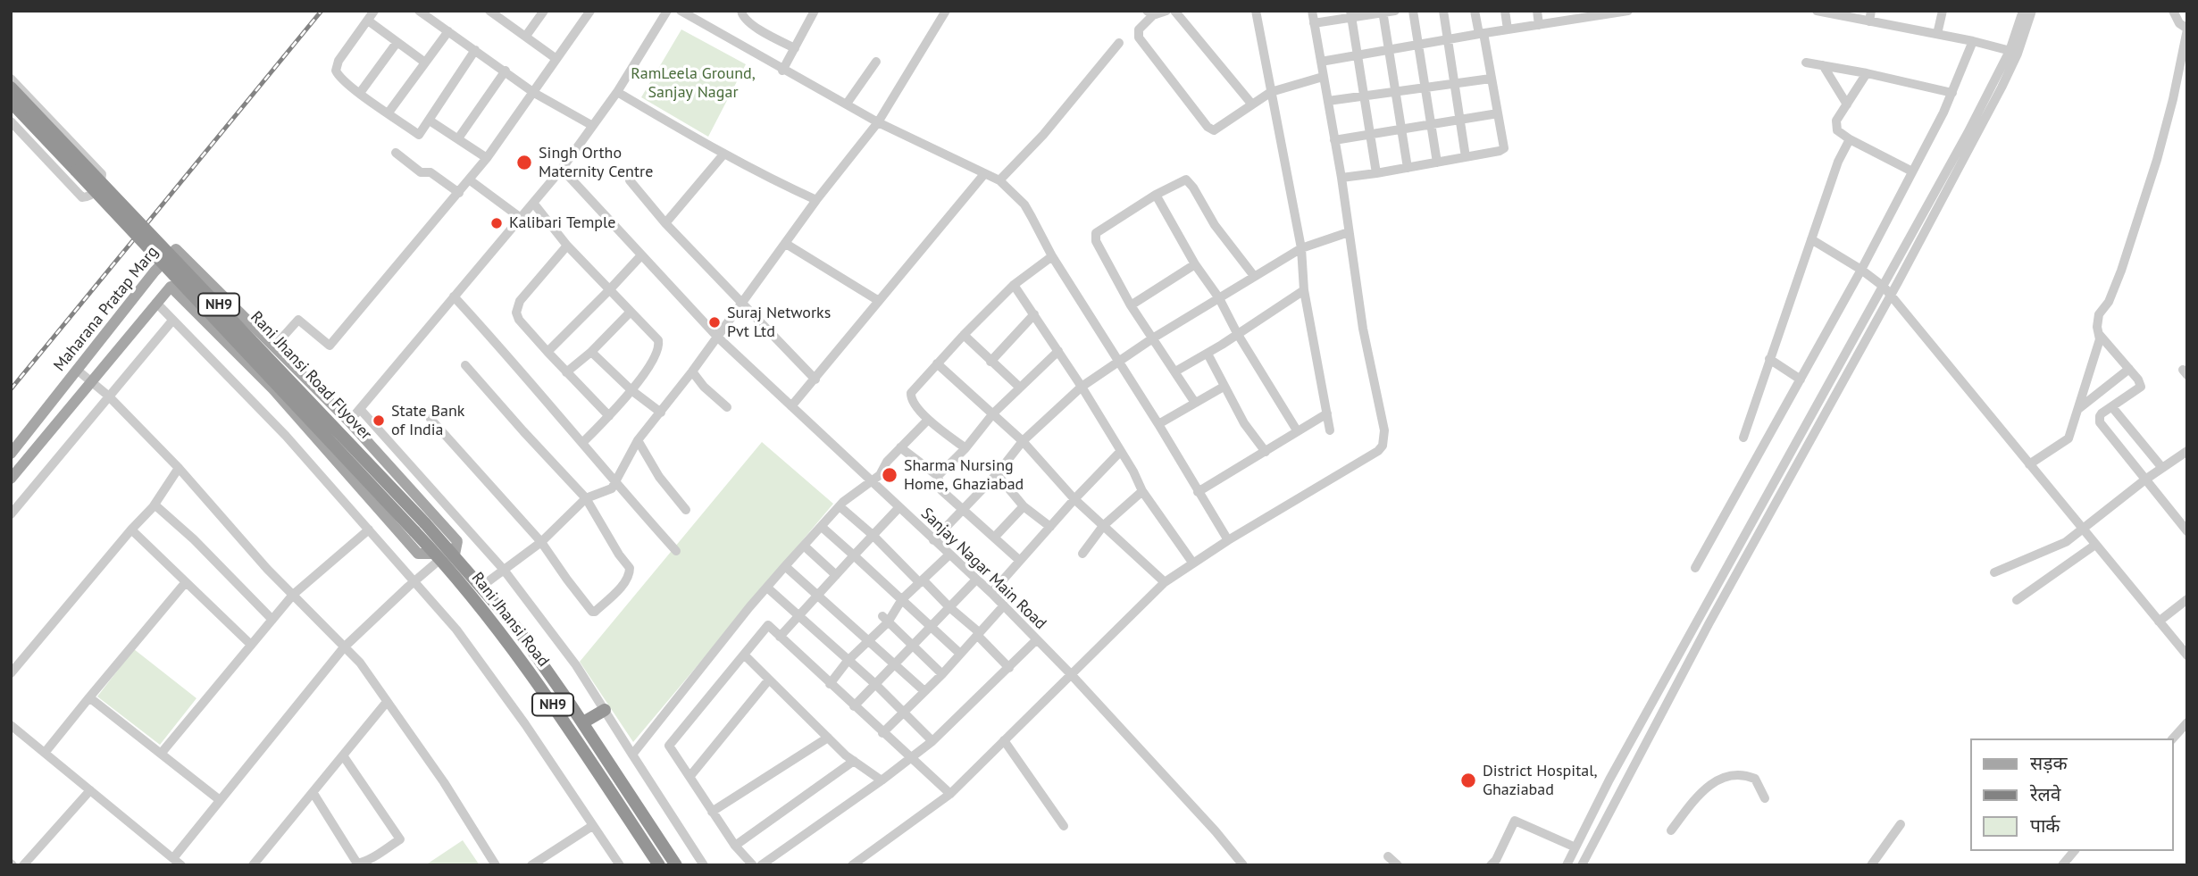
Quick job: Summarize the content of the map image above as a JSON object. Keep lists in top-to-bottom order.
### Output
{
  "streets": {
    "highway": ["NH9", "Rani Jhansi Road Flyover", "Rani Jhansi Road"],
    "main road": ["Maharana Pratap Marg"],
    "street": ["Sanjay Nagar Main Road"]
  },
  "crossings": [
    ["Maharana Pratap Marg", "Rani Jhansi Road Flyover"],
    ["Maharana Pratap Marg", "Rani Jhansi Road"],
    ["Rani Jhansi Road Flyover", "Rani Jhansi Road"]
  ],
  "parks": ["RamLeela Ground, Sanjay Nagar"],
  "places": [
    "Singh Ortho Maternity Centre",
    "Kalibari Temple",
    "Suraj Networks Pvt Ltd",
    "State Bank of India",
    "Sharma Nursing Home, Ghaziabad",
    "District Hospital, Ghaziabad"
  ],
  "legend": ["सड़क", "रेलवे", "पार्क"]
}
